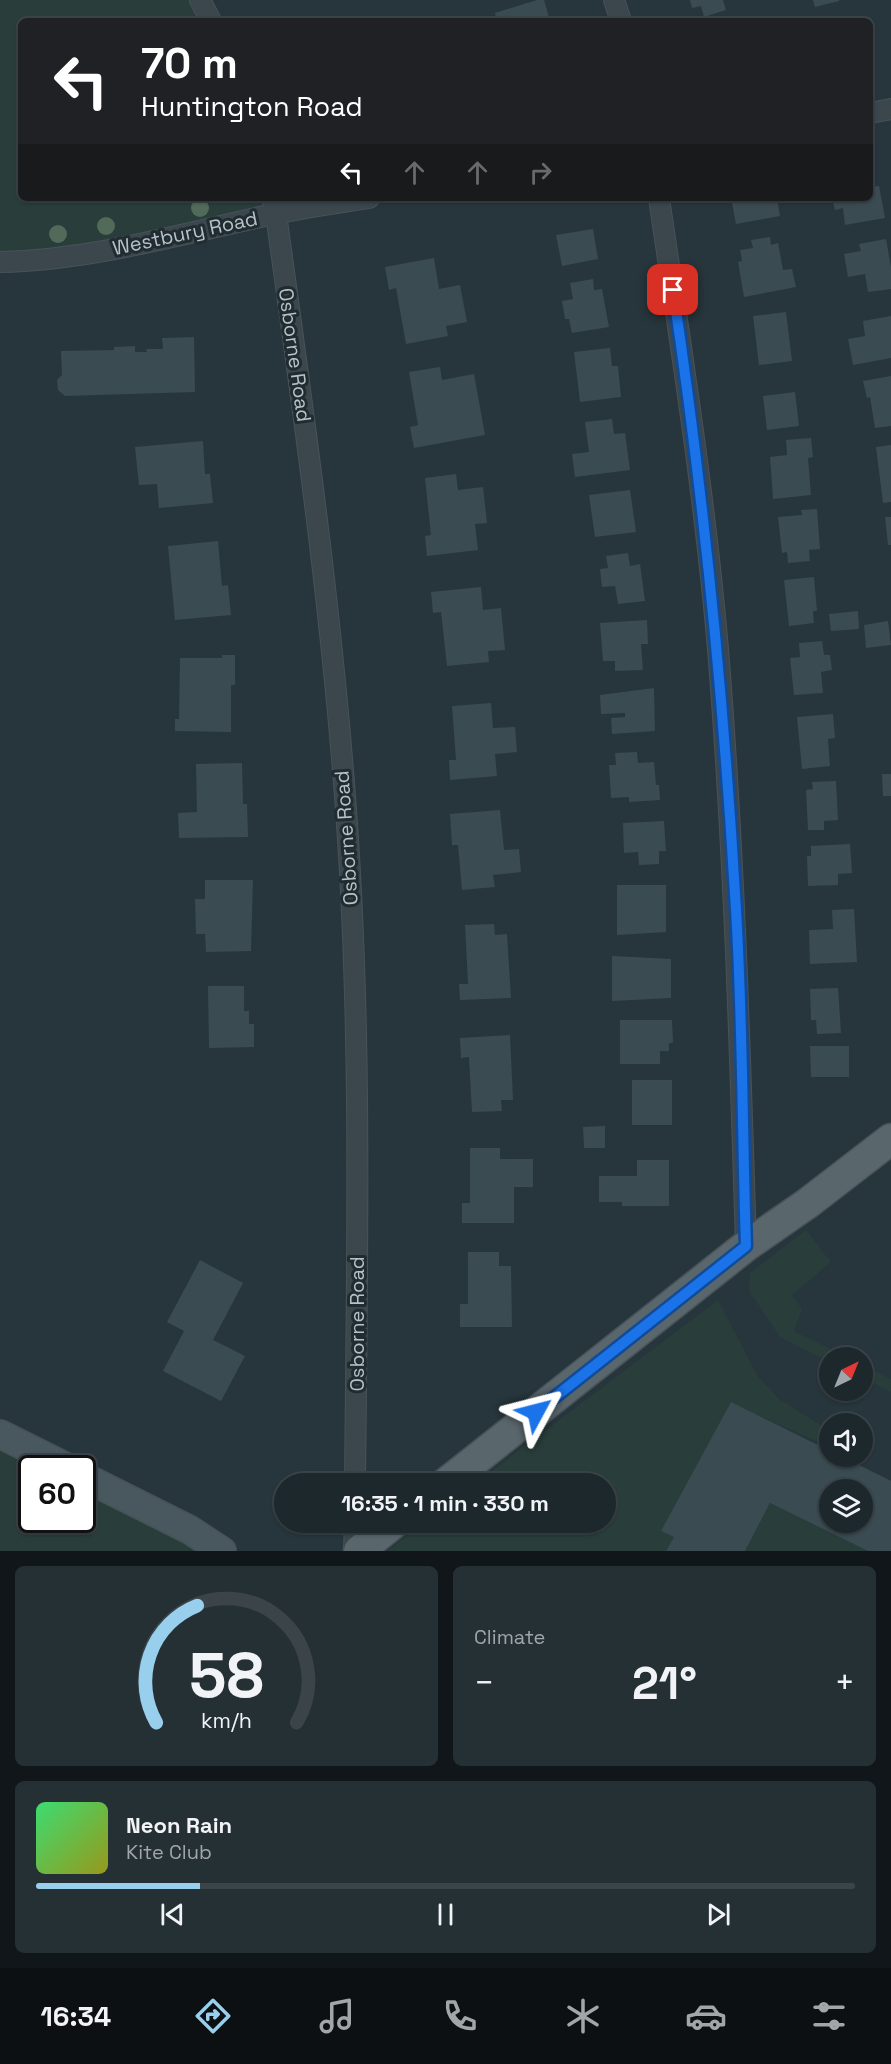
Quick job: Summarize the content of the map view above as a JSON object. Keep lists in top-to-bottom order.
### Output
{
  "streets": {
    "street": ["Westbury Road", "Osborne Road"]
  },
  "crossings": [
    ["Westbury Road", "Osborne Road"]
  ],
  "north": "top right",
  "page": {
    "turn": ["70 m", "Huntington Road"],
    "limit": "60",
    "trip": "16:35 · 1 min · 330 m",
    "tile": "Climate",
    "heat": ["−", "21°", "+"],
    "song": ["Neon Rain", "Kite Club"],
    "tabs": "16:34",
    "gauge": ["58", "km/h"]
  }
}
